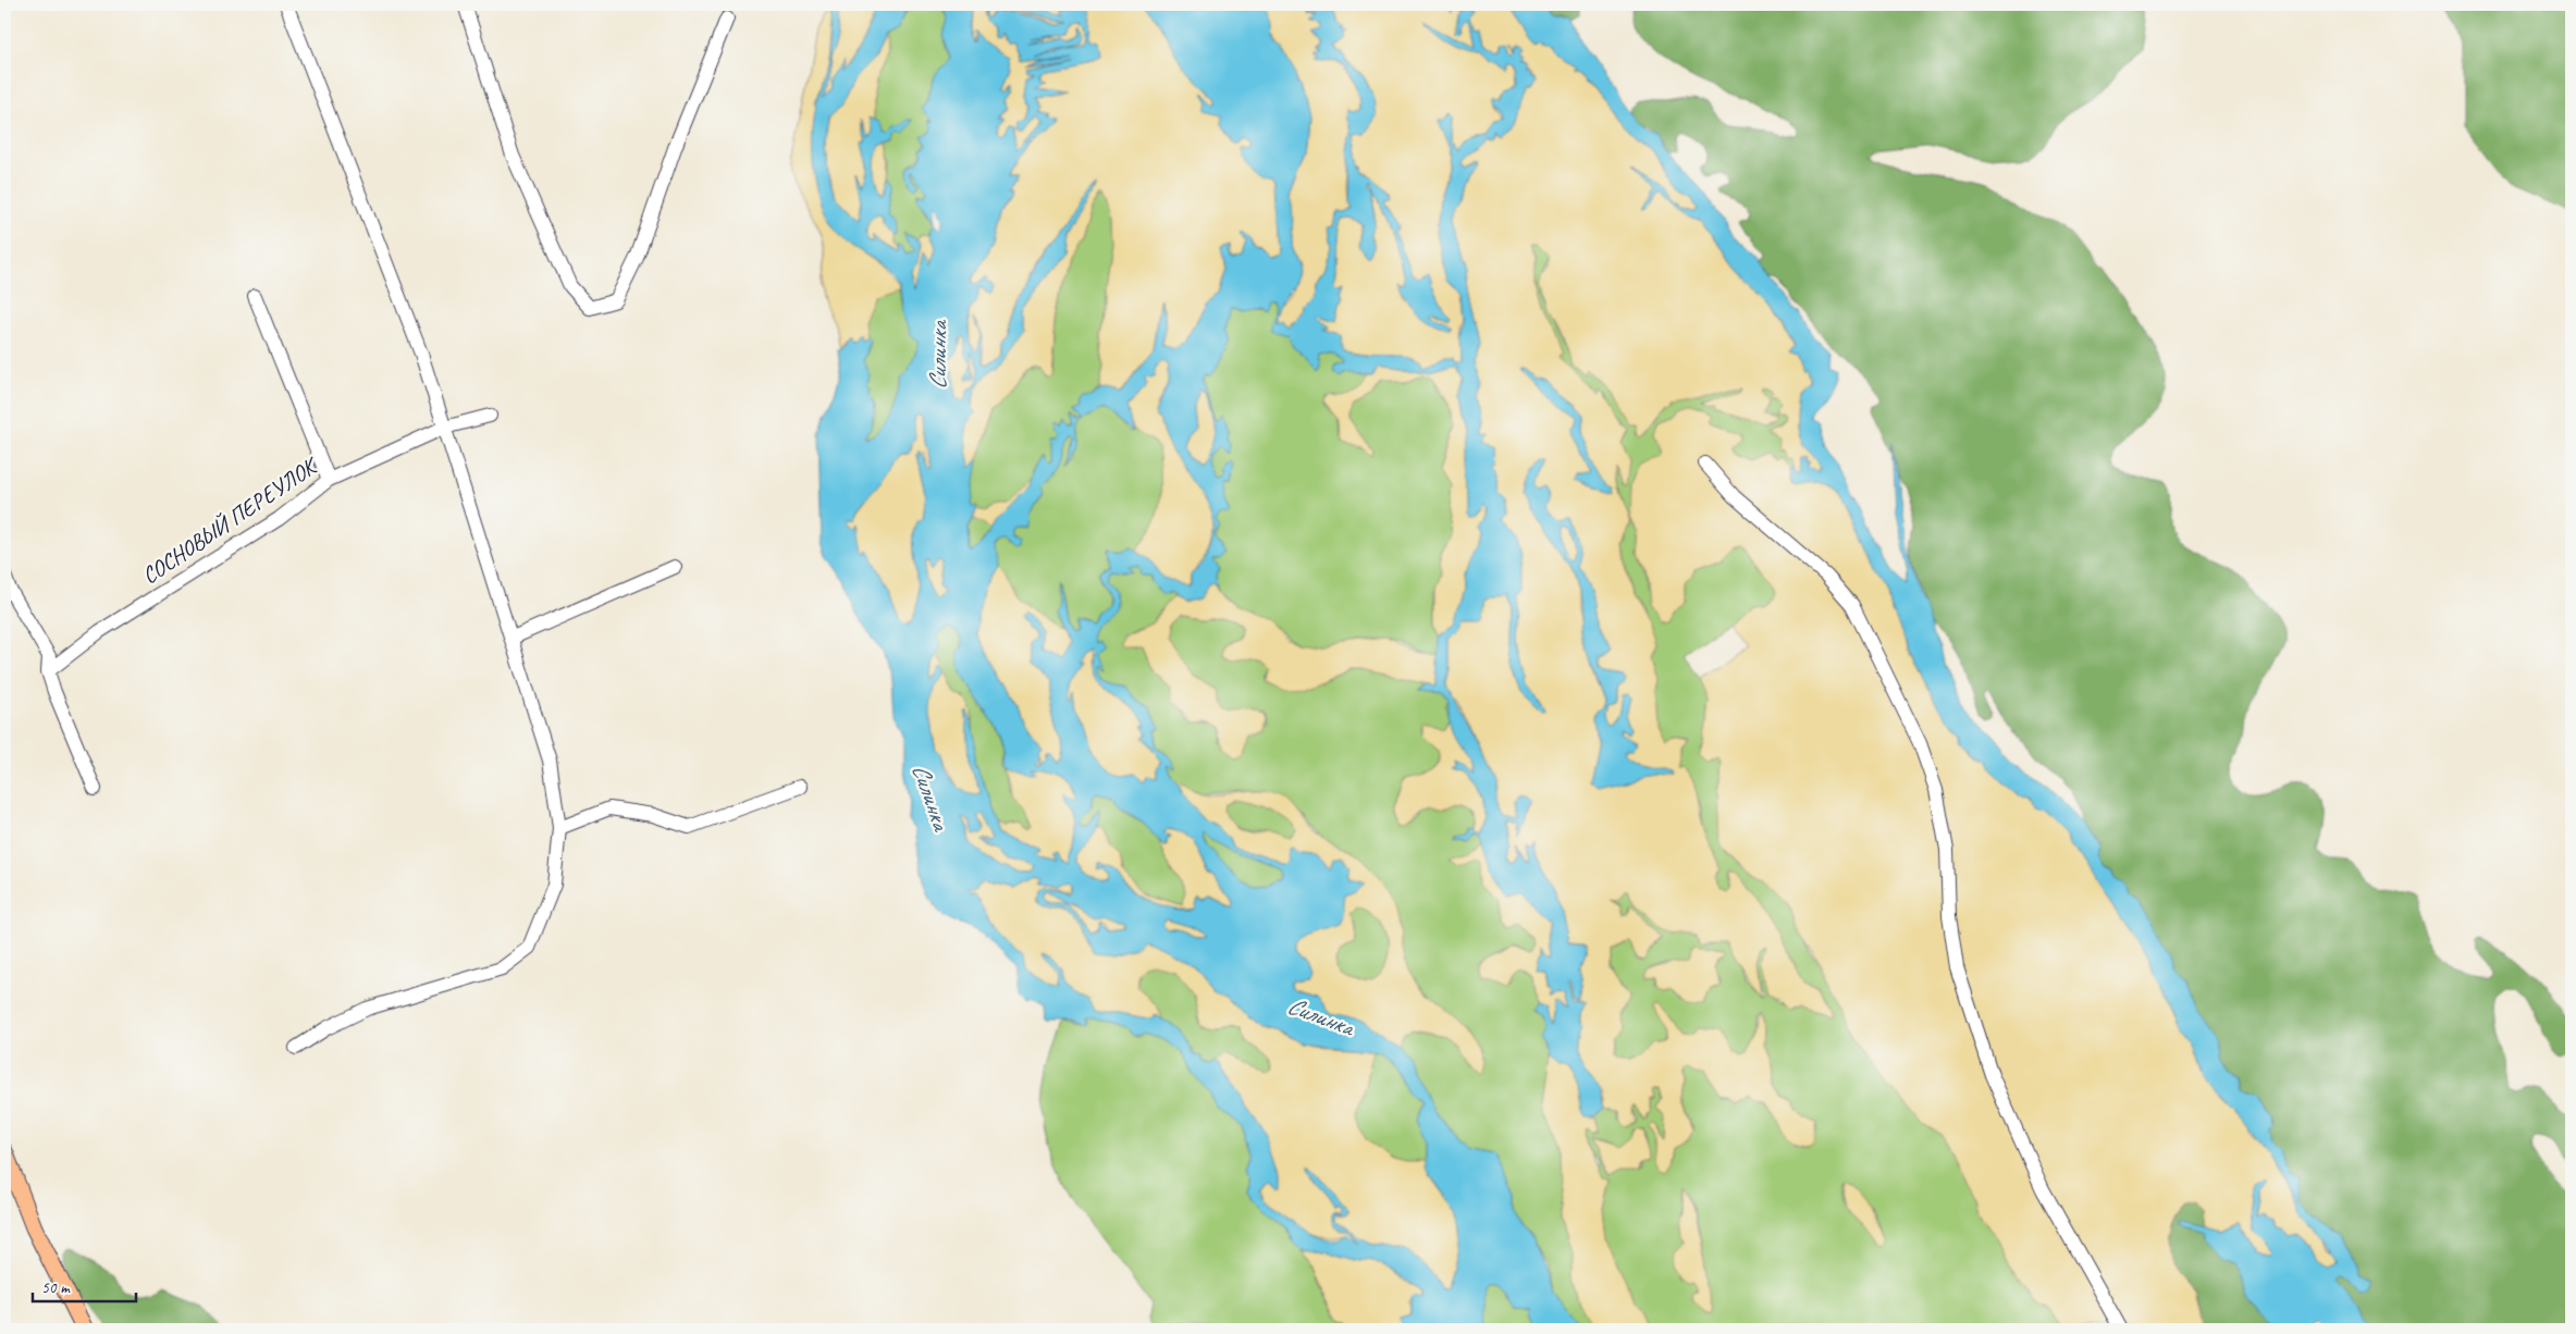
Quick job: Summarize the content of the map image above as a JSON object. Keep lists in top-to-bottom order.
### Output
{
  "streets": {
    "street": ["СОСНОВЫЙ ПЕРЕУЛОК"]
  },
  "water": ["Силинка"],
  "scale_bar": "50 m"
}
